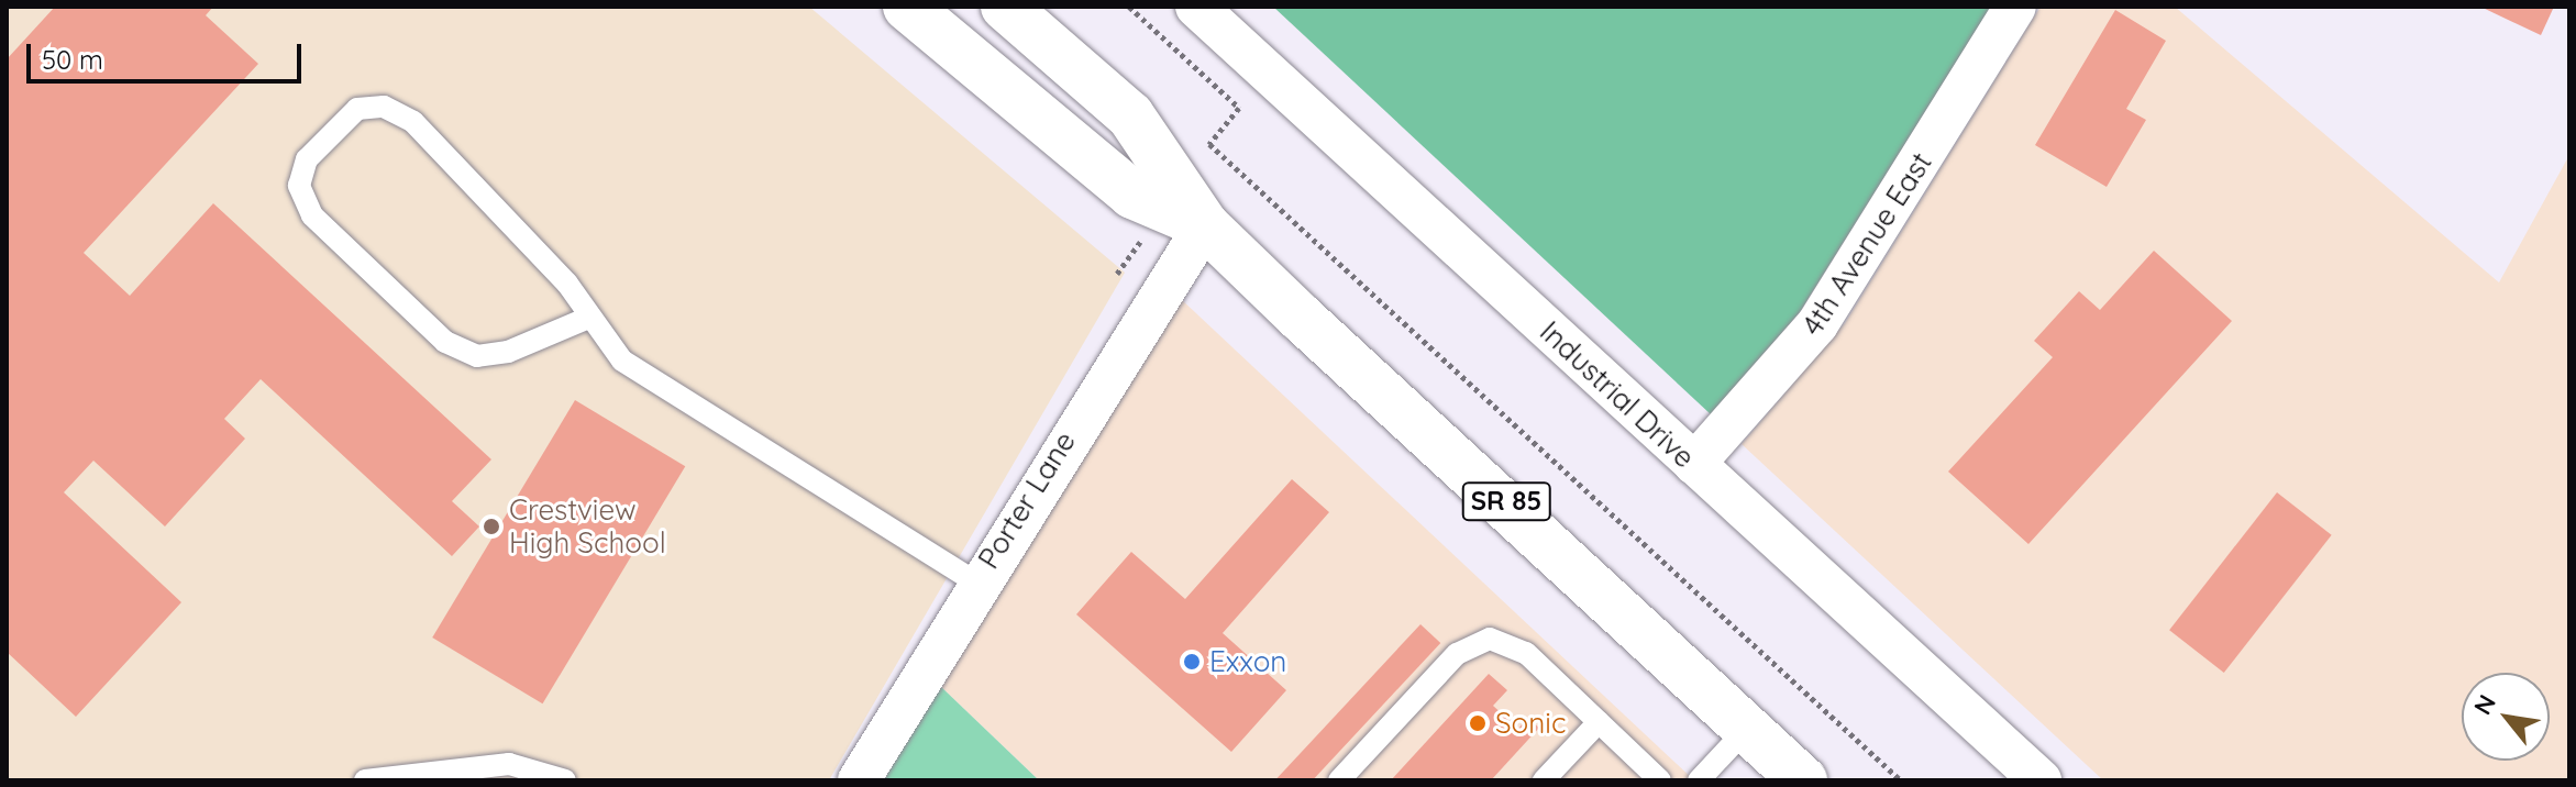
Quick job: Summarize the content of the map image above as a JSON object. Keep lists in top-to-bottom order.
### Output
{
  "streets": {
    "main road": ["SR 85"],
    "street": ["4th Avenue East", "Industrial Drive", "Porter Lane"]
  },
  "crossings": [
    ["4th Avenue East", "Industrial Drive"],
    ["Porter Lane", "SR 85"]
  ],
  "places": ["Crestview High School", "Exxon", "Sonic"],
  "scale_bar": "50 m",
  "north": "top left"
}
